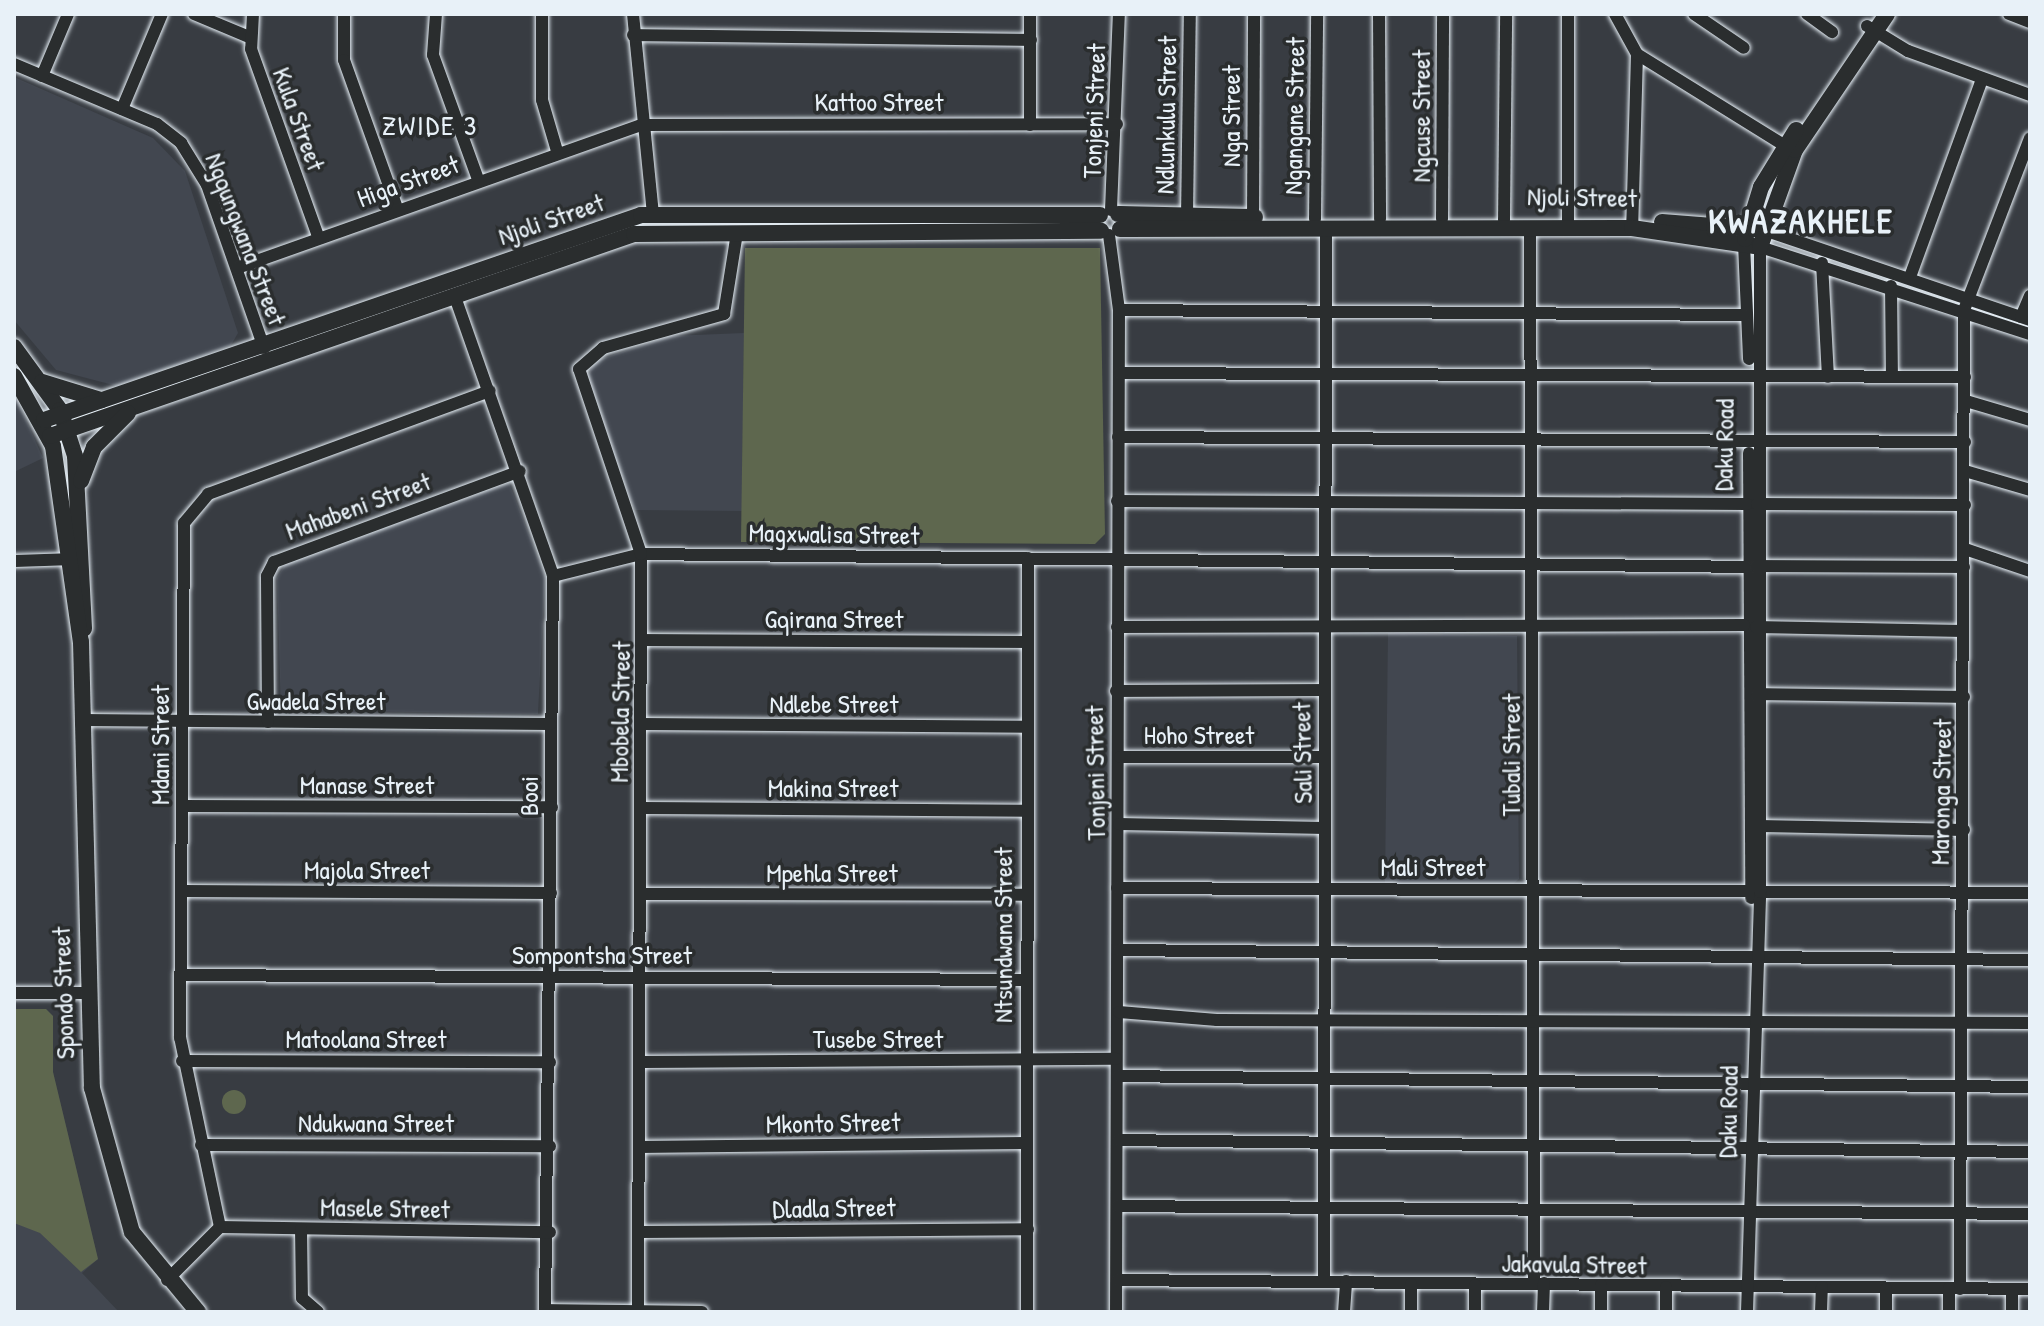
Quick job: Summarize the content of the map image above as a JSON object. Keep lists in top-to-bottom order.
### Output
{
  "streets": {
    "main road": ["Njoli Street", "Daku Road", "Spondo Street"],
    "street": [
      "Kattoo Street",
      "Tonjeni Street",
      "Ndlunkulu Street",
      "Nga Street",
      "Ngangane Street",
      "Ngcuse Street",
      "Kula Street",
      "Higa Street",
      "Ngqungwana Street",
      "Mahabeni Street",
      "Magxwalisa Street",
      "Gqirana Street",
      "Gwadela Street",
      "Ndlebe Street",
      "Mbobela Street",
      "Hoho Street",
      "Mdani Street",
      "Sali Street",
      "Tubali Street",
      "Manase Street",
      "Makina Street",
      "Maronga Street",
      "Booi",
      "Mali Street",
      "Majola Street",
      "Mpehla Street",
      "Ntsundwana Street",
      "Sompontsha Street",
      "Matoolana Street",
      "Tusebe Street",
      "Ndukwana Street",
      "Mkonto Street",
      "Masele Street",
      "Dladla Street",
      "Jakavula Street"
    ]
  },
  "crossings": [
    ["Kattoo Street", "Tonjeni Street"],
    ["Kattoo Street", "Higa Street"],
    ["Tonjeni Street", "Njoli Street"],
    ["Tonjeni Street", "Magxwalisa Street"],
    ["Tonjeni Street", "Hoho Street"],
    ["Tonjeni Street", "Mali Street"],
    ["Tonjeni Street", "Tusebe Street"],
    ["Tonjeni Street", "Jakavula Street"],
    ["Ndlunkulu Street", "Njoli Street"],
    ["Nga Street", "Njoli Street"],
    ["Ngangane Street", "Njoli Street"],
    ["Ngangane Street", "Sali Street"],
    ["Ngcuse Street", "Njoli Street"],
    ["Kula Street", "Higa Street"],
    ["Higa Street", "Ngqungwana Street"],
    ["Njoli Street", "Ngqungwana Street"],
    ["Njoli Street", "Daku Road"],
    ["Njoli Street", "Mbobela Street"],
    ["Njoli Street", "Sali Street"],
    ["Njoli Street", "Tubali Street"],
    ["Njoli Street", "Maronga Street"],
    ["Njoli Street", "Booi"],
    ["Njoli Street", "Spondo Street"],
    ["Daku Road", "Magxwalisa Street"],
    ["Daku Road", "Mali Street"],
    ["Daku Road", "Jakavula Street"],
    ["Mahabeni Street", "Gwadela Street"],
    ["Mahabeni Street", "Booi"],
    ["Magxwalisa Street", "Mbobela Street"],
    ["Magxwalisa Street", "Sali Street"],
    ["Magxwalisa Street", "Tubali Street"],
    ["Magxwalisa Street", "Maronga Street"],
    ["Magxwalisa Street", "Booi"],
    ["Magxwalisa Street", "Ntsundwana Street"],
    ["Gqirana Street", "Mbobela Street"],
    ["Gqirana Street", "Ntsundwana Street"],
    ["Gwadela Street", "Mdani Street"],
    ["Gwadela Street", "Booi"],
    ["Gwadela Street", "Spondo Street"],
    ["Ndlebe Street", "Mbobela Street"],
    ["Ndlebe Street", "Ntsundwana Street"],
    ["Mbobela Street", "Makina Street"],
    ["Mbobela Street", "Mpehla Street"],
    ["Mbobela Street", "Sompontsha Street"],
    ["Mbobela Street", "Tusebe Street"],
    ["Mbobela Street", "Mkonto Street"],
    ["Mbobela Street", "Dladla Street"],
    ["Hoho Street", "Sali Street"],
    ["Mdani Street", "Manase Street"],
    ["Mdani Street", "Booi"],
    ["Mdani Street", "Majola Street"],
    ["Mdani Street", "Sompontsha Street"],
    ["Mdani Street", "Matoolana Street"],
    ["Mdani Street", "Ndukwana Street"],
    ["Mdani Street", "Masele Street"],
    ["Sali Street", "Mali Street"],
    ["Sali Street", "Jakavula Street"],
    ["Tubali Street", "Mali Street"],
    ["Tubali Street", "Jakavula Street"],
    ["Manase Street", "Booi"],
    ["Makina Street", "Ntsundwana Street"],
    ["Maronga Street", "Mali Street"],
    ["Maronga Street", "Jakavula Street"],
    ["Booi", "Majola Street"],
    ["Booi", "Sompontsha Street"],
    ["Booi", "Matoolana Street"],
    ["Booi", "Ndukwana Street"],
    ["Booi", "Masele Street"],
    ["Mpehla Street", "Ntsundwana Street"],
    ["Ntsundwana Street", "Sompontsha Street"],
    ["Ntsundwana Street", "Tusebe Street"],
    ["Ntsundwana Street", "Mkonto Street"],
    ["Ntsundwana Street", "Dladla Street"]
  ],
  "districts": ["ZWIDE 3", "KWAZAKHELE"]
}
